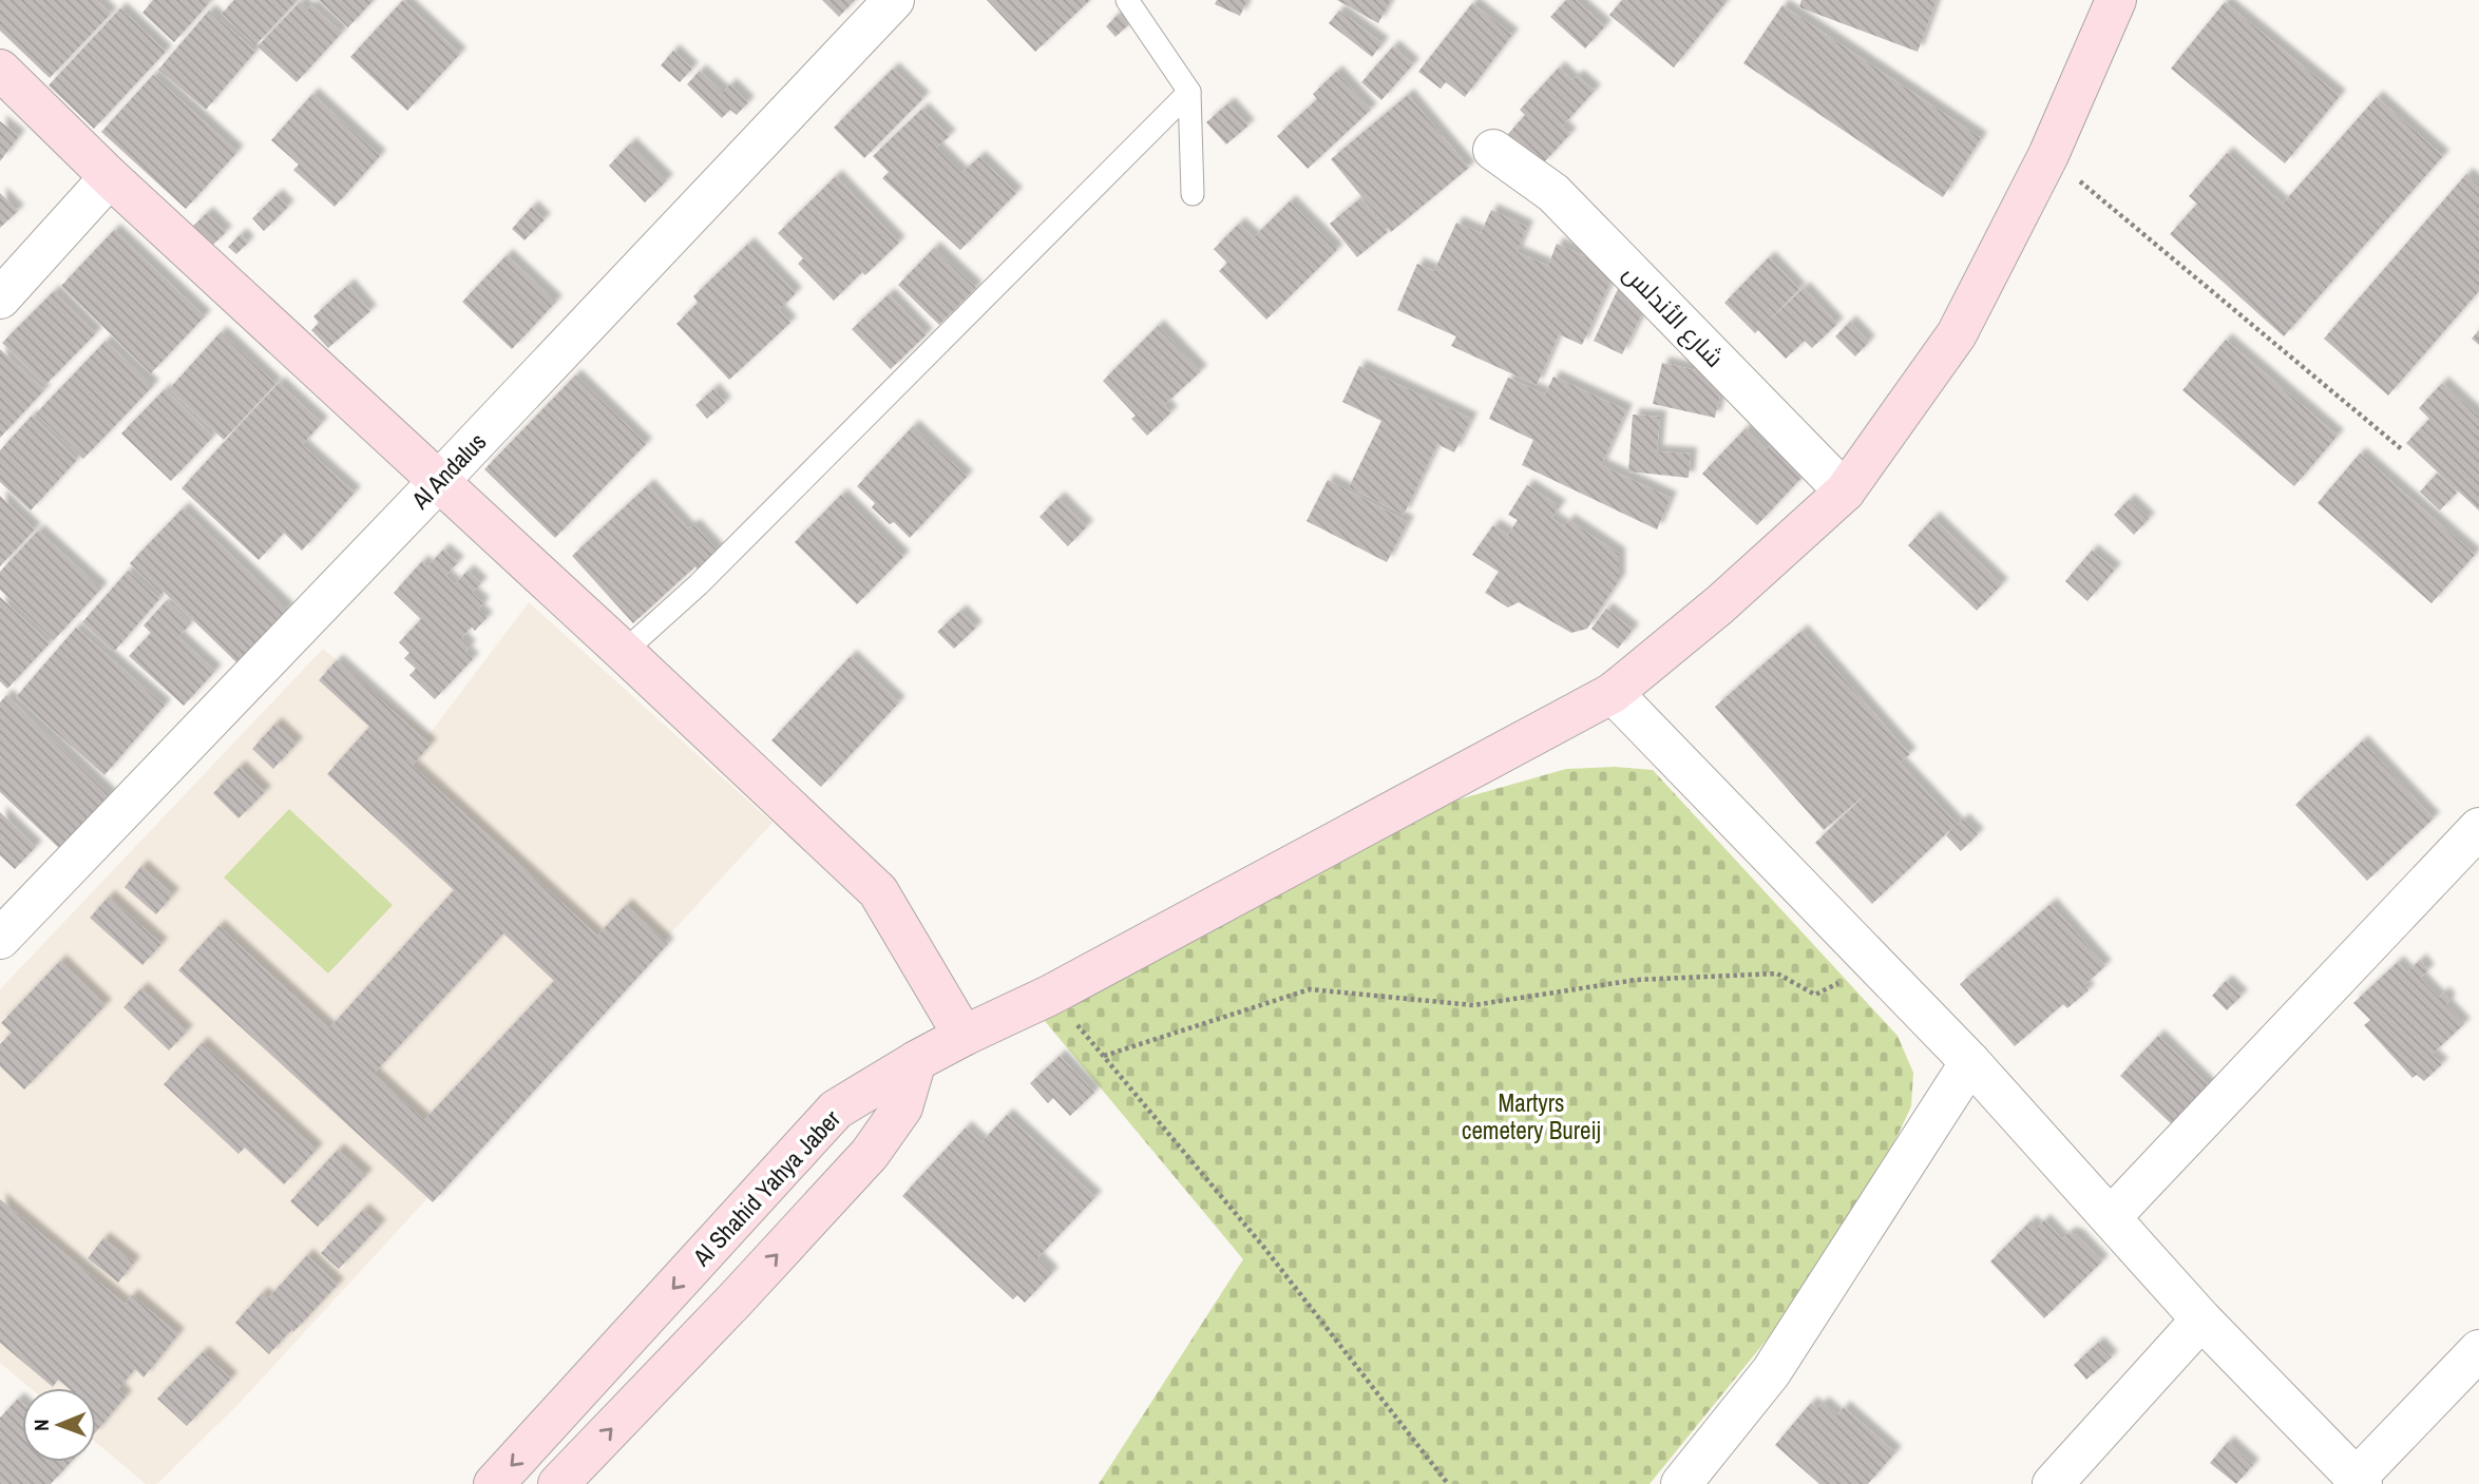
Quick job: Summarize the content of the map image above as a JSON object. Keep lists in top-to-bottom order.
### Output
{
  "streets": {
    "street": ["شارع الأندلس", "Al Andalus", "Al Shahid Yahya Jaber"]
  },
  "crossings": [
    ["شارع الأندلس", "Al Shahid Yahya Jaber"]
  ],
  "parks": ["Martyrs cemetery Bureij"],
  "north": "left"
}
